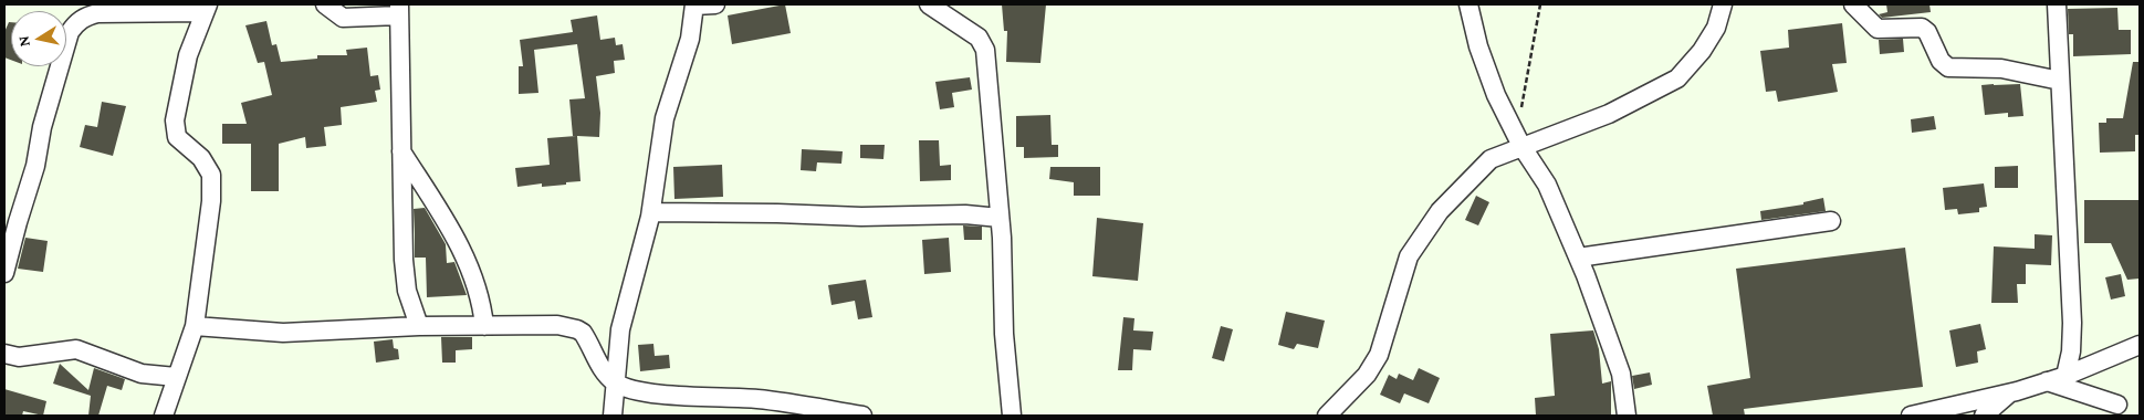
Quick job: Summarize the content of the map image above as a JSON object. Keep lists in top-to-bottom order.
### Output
{
  "north": "left"
}
